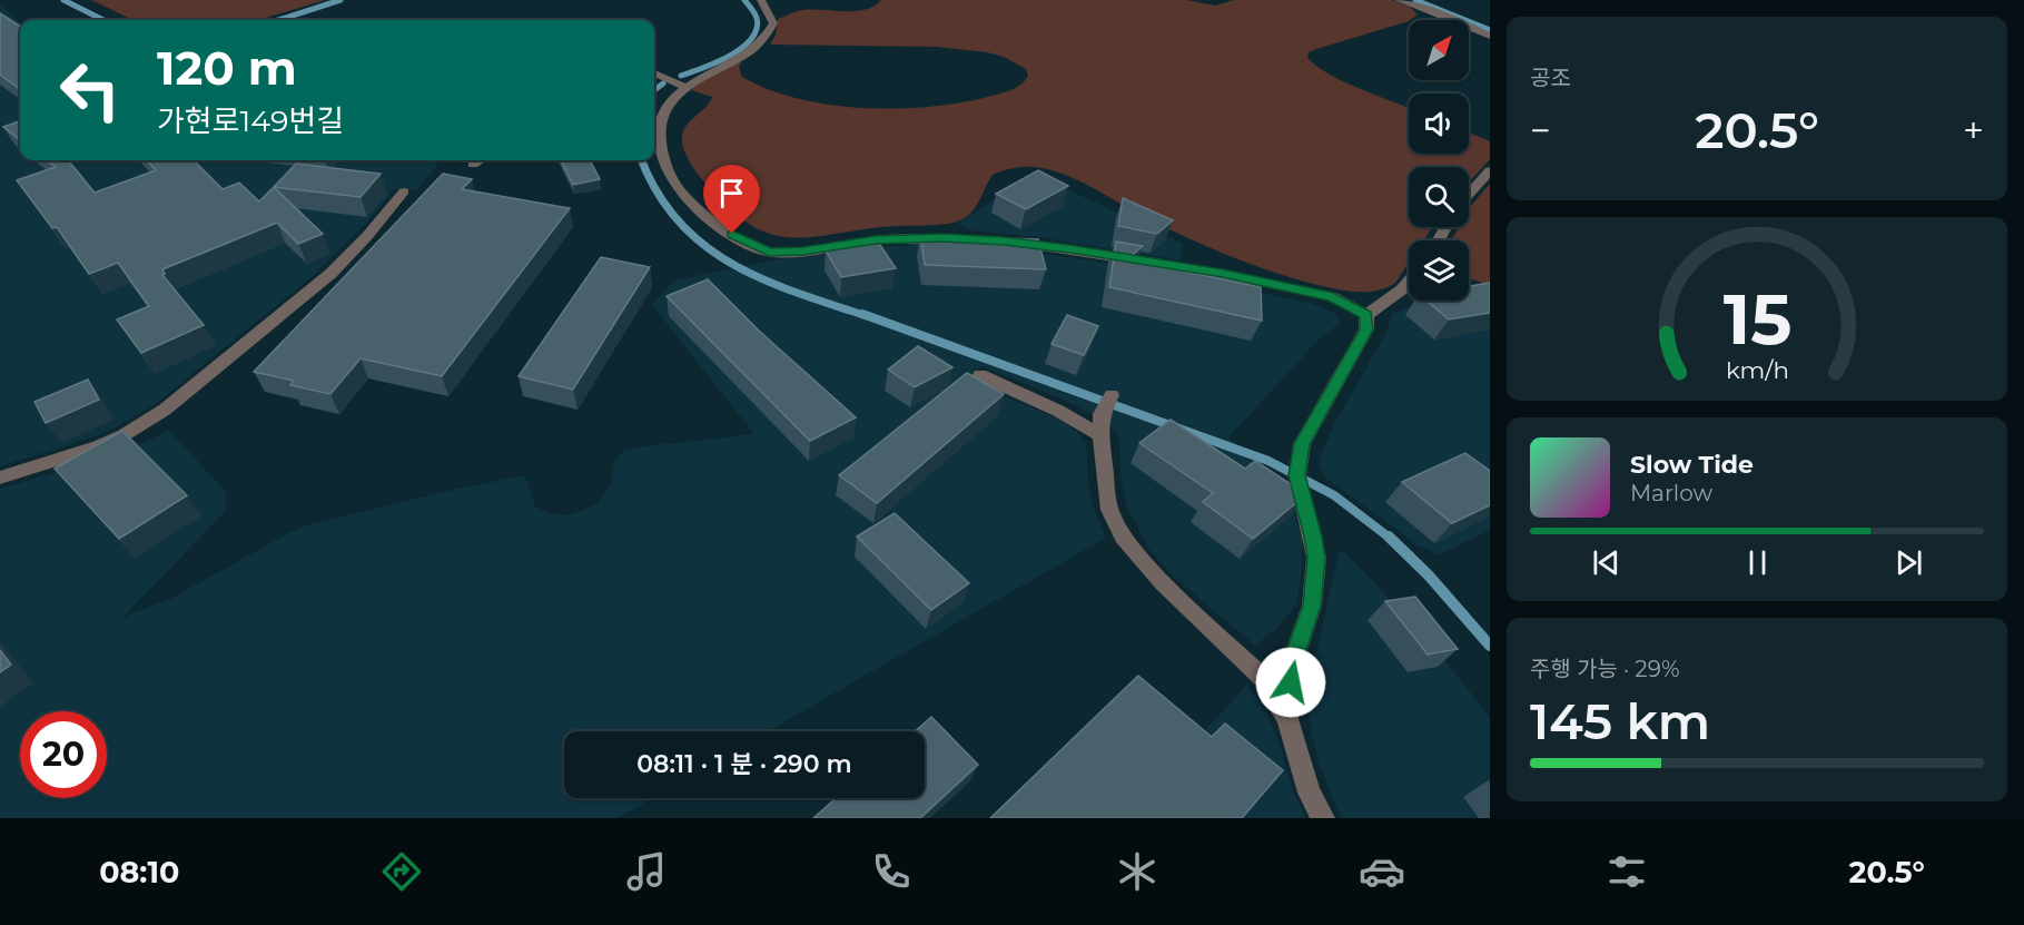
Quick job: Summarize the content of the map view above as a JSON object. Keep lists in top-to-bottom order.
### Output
{
  "north": "top right",
  "page": {
    "tile": [
      "공조",
      ["주행 가능 · 29%", "145 km"]
    ],
    "turn": ["120 m", "가현로149번길"],
    "heat": ["−", "20.5°", "+"],
    "song": ["Slow Tide", "Marlow"],
    "limit": "20",
    "trip": "08:11 · 1 분 · 290 m",
    "tabs": ["08:10", "20.5°"],
    "gauge": ["15", "km/h"]
  }
}
